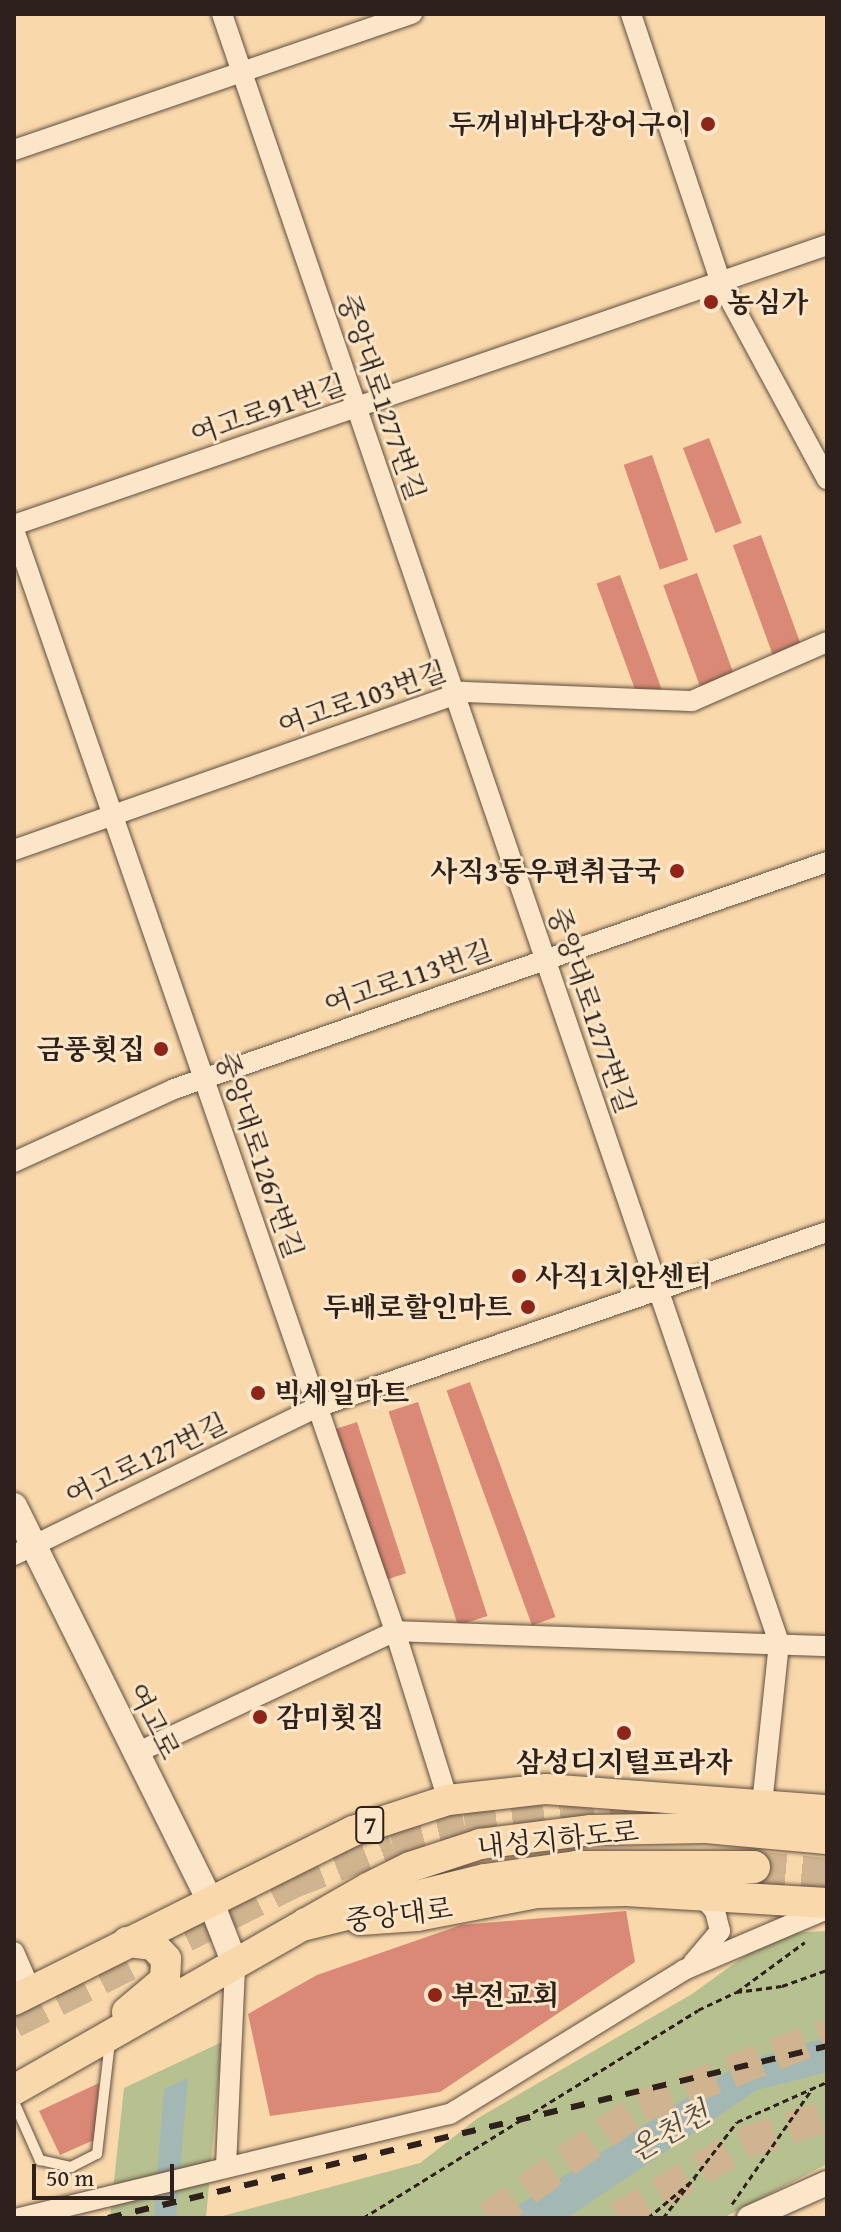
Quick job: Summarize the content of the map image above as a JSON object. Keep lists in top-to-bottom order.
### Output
{
  "streets": {
    "main road": [
      "여고로",
      "7",
      "내성지하도로",
      "중앙대로"
    ],
    "street": [
      "중앙대로1277번길",
      "여고로91번길",
      "여고로103번길",
      "여고로113번길",
      "중앙대로1267번길",
      "여고로127번길"
    ]
  },
  "crossings": [
    ["중앙대로1277번길", "여고로91번길"],
    ["중앙대로1277번길", "여고로103번길"],
    ["중앙대로1277번길", "여고로113번길"],
    ["중앙대로1277번길", "여고로127번길"],
    ["중앙대로1277번길", "7"],
    ["여고로91번길", "중앙대로1267번길"],
    ["여고로103번길", "중앙대로1267번길"],
    ["여고로113번길", "중앙대로1267번길"],
    ["중앙대로1267번길", "여고로127번길"],
    ["중앙대로1267번길", "7"],
    ["여고로127번길", "여고로"],
    ["여고로", "7"],
    ["여고로", "중앙대로"],
    ["내성지하도로", "중앙대로"]
  ],
  "water": ["온천천"],
  "places": [
    "두꺼비바다장어구이",
    "농심가",
    "사직3동우편취급국",
    "금풍횟집",
    "사직1치안센터",
    "두배로할인마트",
    "빅세일마트",
    "감미횟집",
    "삼성디지털프라자",
    "부전교회"
  ],
  "scale_bar": "50 m"
}
